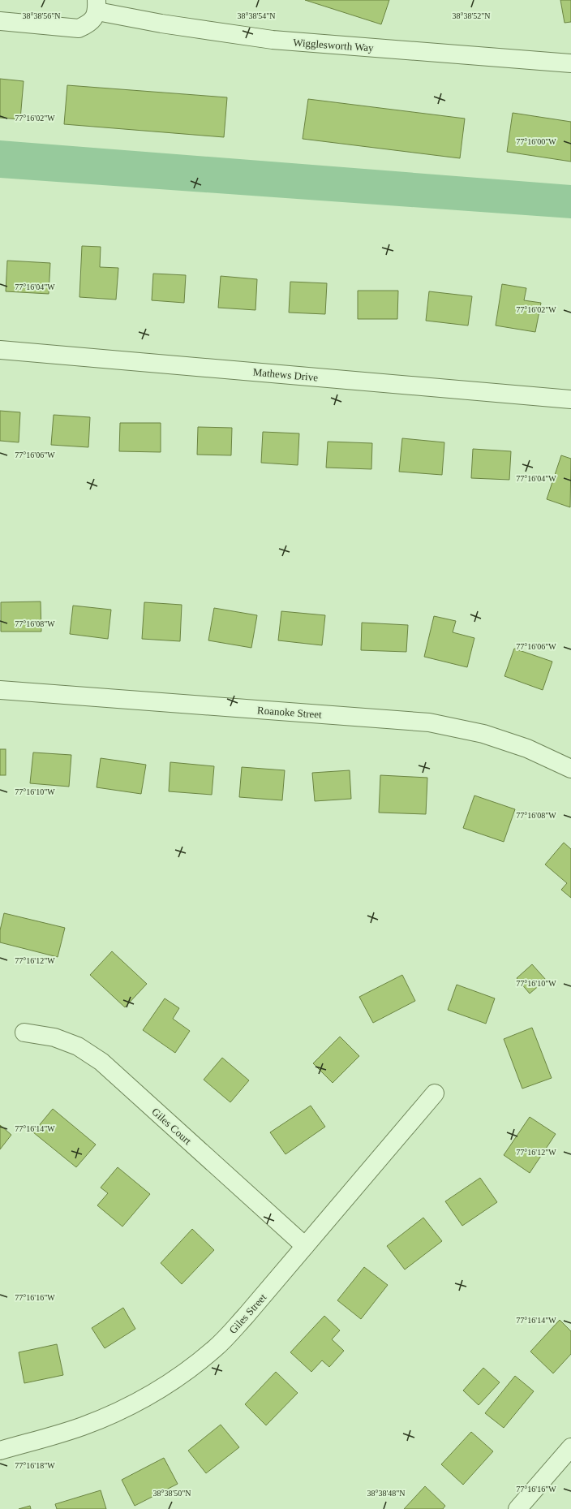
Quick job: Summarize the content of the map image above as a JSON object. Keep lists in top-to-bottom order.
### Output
{
  "streets": {
    "street": [
      "Wigglesworth Way",
      "Mathews Drive",
      "Roanoke Street",
      "Giles Court",
      "Giles Street"
    ]
  },
  "crossings": [
    ["Giles Court", "Giles Street"]
  ],
  "coordinates": [
    "38°38'56\"N",
    "38°38'54\"N",
    "38°38'52\"N",
    "77°16'02\"W",
    "77°16'00\"W",
    "77°16'04\"W",
    "77°16'06\"W",
    "77°16'08\"W",
    "77°16'10\"W",
    "77°16'12\"W",
    "77°16'14\"W",
    "77°16'16\"W",
    "77°16'18\"W",
    "38°38'50\"N",
    "38°38'48\"N"
  ]
}
